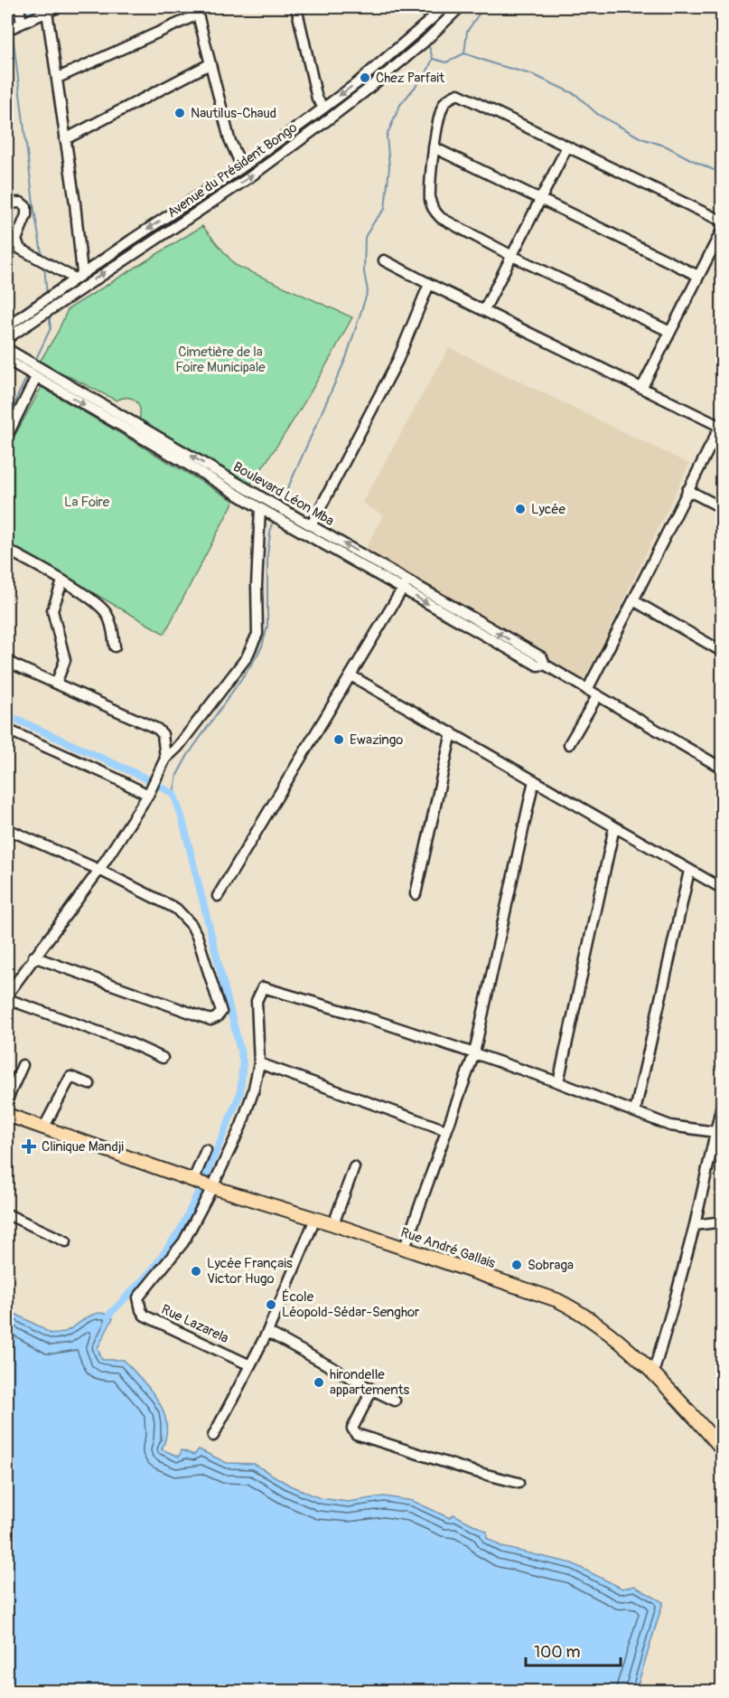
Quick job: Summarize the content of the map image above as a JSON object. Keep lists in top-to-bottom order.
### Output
{
  "streets": {
    "main road": ["Rue André Gallais"],
    "street": ["Avenue du Président Bongo", "Boulevard Léon Mba", "Rue Lazarela"]
  },
  "crossings": [
    ["Rue André Gallais", "Rue Lazarela"]
  ],
  "parks": ["Cimetière de la Foire Municipale", "La Foire"],
  "places": {
    "other": [
      "Chez Parfait",
      "Nautilus-Chaud",
      "Lycée",
      "Ewazingo",
      "Sobraga",
      "Lycée Français Victor Hugo",
      "École Léopold-Sédar-Senghor",
      "hirondelle appartements"
    ],
    "health": ["Clinique Mandji"]
  },
  "scale_bar": "100 m"
}
